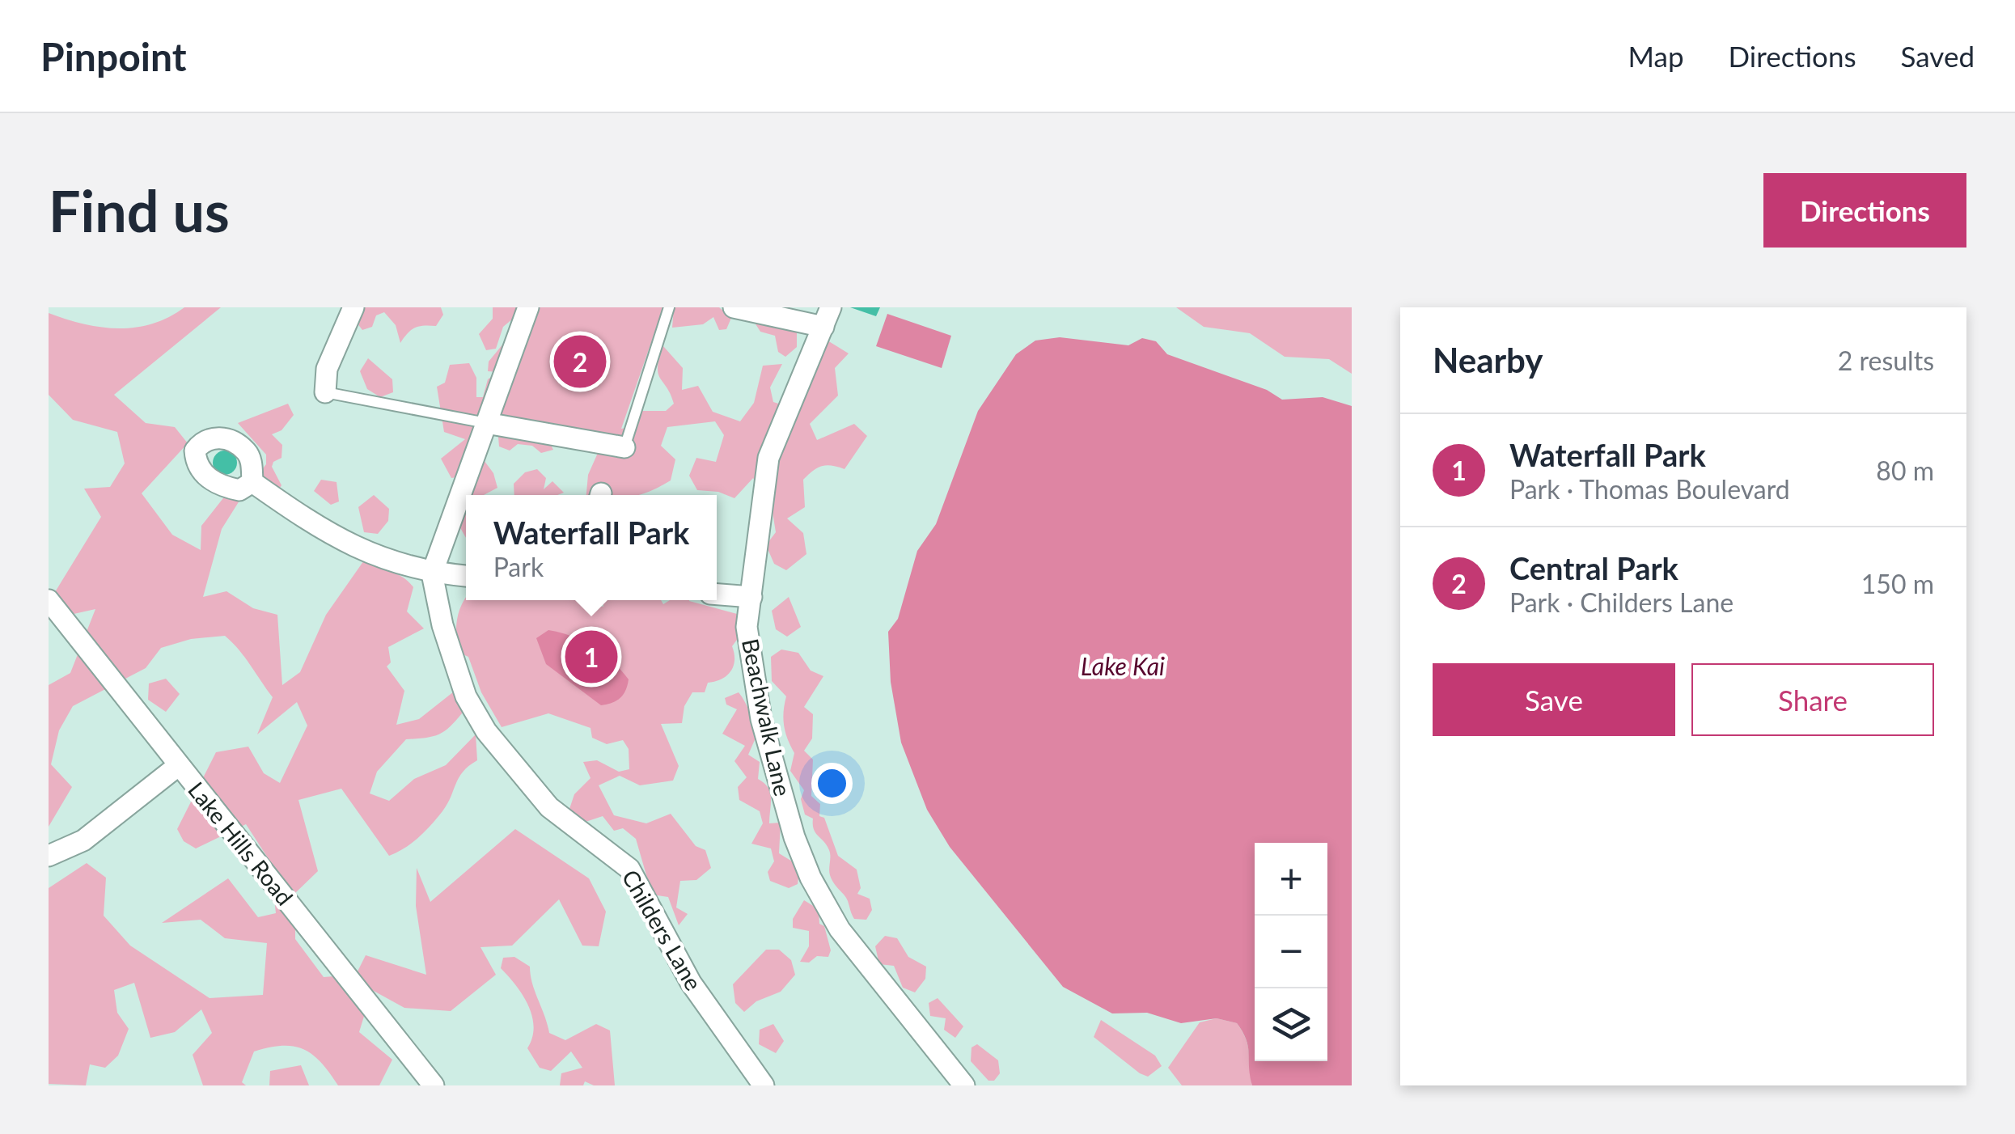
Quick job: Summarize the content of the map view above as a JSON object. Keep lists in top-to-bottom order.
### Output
{
  "streets": {
    "street": ["Beachwalk Lane", "Lake Hills Road", "Childers Lane"]
  },
  "water": ["Lake Kai"],
  "page": {
    "header": "Pinpoint",
    "nav": ["Map", "Directions", "Saved"],
    "buttons": [
      "Directions",
      ["Save", "Share"]
    ],
    "title": "Find us",
    "heading": ["Nearby", "2 results"],
    "pins": ["2", "1"],
    "list": [
      {
        "mark": "1",
        "name": "Waterfall Park",
        "note": "Park · Thomas Boulevard",
        "value": "80 m"
      },
      {
        "mark": "2",
        "name": "Central Park",
        "note": "Park · Childers Lane",
        "value": "150 m"
      }
    ],
    "popup": ["Waterfall Park", "Park"],
    "map_buttons": ["+", "−"]
  }
}
